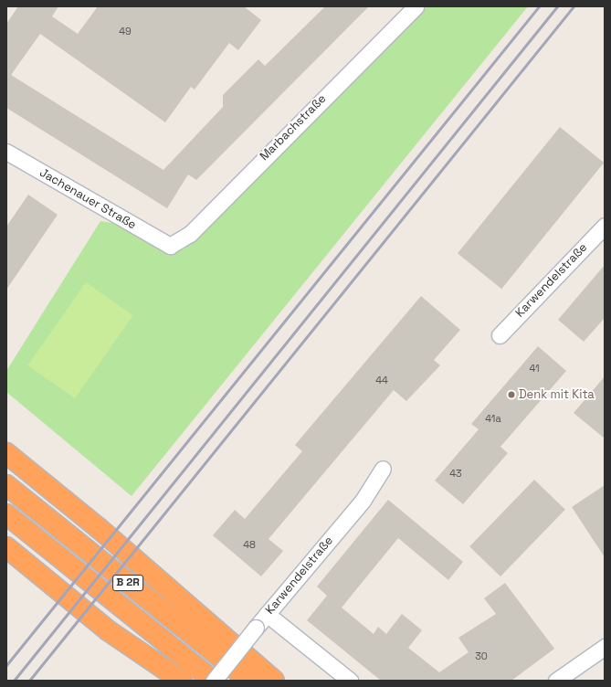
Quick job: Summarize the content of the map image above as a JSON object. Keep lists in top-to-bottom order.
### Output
{
  "streets": {
    "highway": ["B 2R"],
    "street": ["Marbachstraße", "Jachenauer Straße", "Karwendelstraße"]
  },
  "crossings": [
    ["Marbachstraße", "Jachenauer Straße"],
    ["Karwendelstraße", "B 2R"]
  ],
  "places": ["Denk mit Kita"],
  "house_numbers": [
    "49",
    "41",
    "44",
    "41a",
    "43",
    "48",
    "30"
  ]
}
